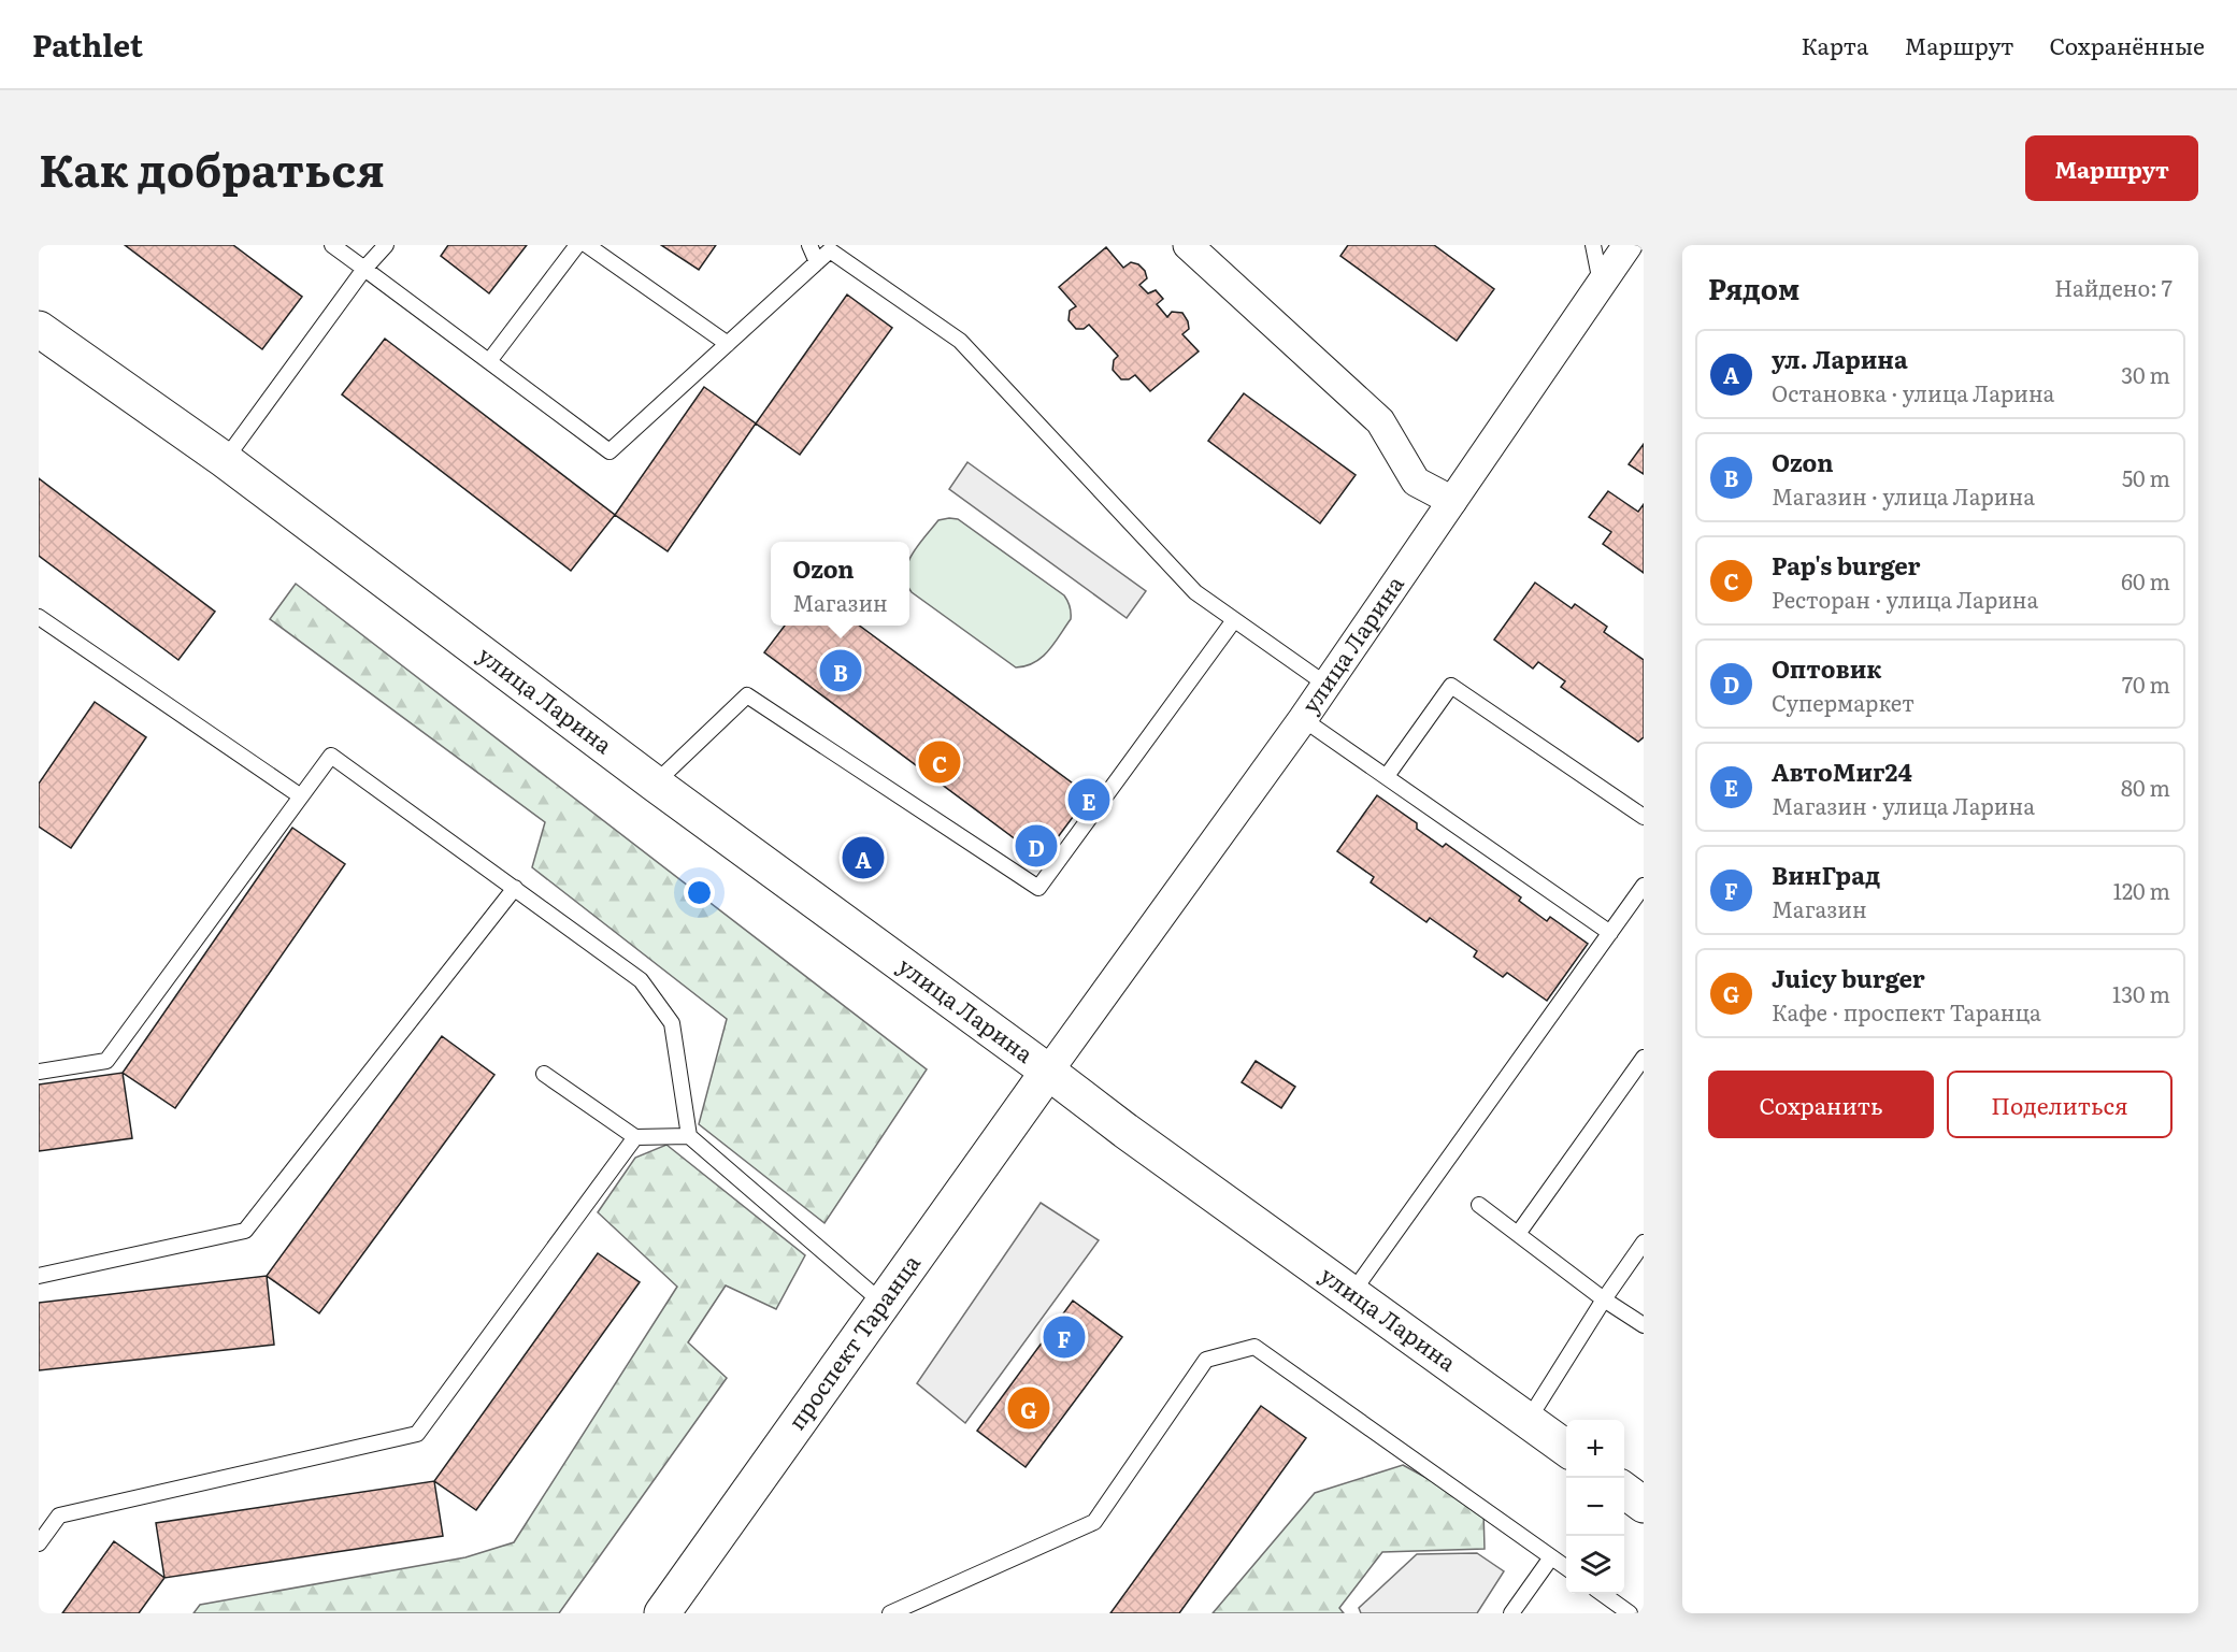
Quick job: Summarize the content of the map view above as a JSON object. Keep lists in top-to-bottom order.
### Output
{
  "streets": {
    "main road": ["улица Ларина", "проспект Таранца"]
  },
  "crossings": [
    ["улица Ларина", "проспект Таранца"]
  ],
  "page": {
    "header": "Pathlet",
    "nav": ["Карта", "Маршрут", "Сохранённые"],
    "title": "Как добраться",
    "buttons": [
      "Маршрут",
      ["Сохранить", "Поделиться"]
    ],
    "heading": ["Рядом", "Найдено: 7"],
    "list": [
      {
        "mark": "A",
        "name": "ул. Ларина",
        "note": "Остановка · улица Ларина",
        "value": "30 m"
      },
      {
        "mark": "B",
        "name": "Ozon",
        "note": "Магазин · улица Ларина",
        "value": "50 m"
      },
      {
        "mark": "C",
        "name": "Pap's burger",
        "note": "Ресторан · улица Ларина",
        "value": "60 m"
      },
      {
        "mark": "D",
        "name": "Оптовик",
        "note": "Супермаркет",
        "value": "70 m"
      },
      {
        "mark": "E",
        "name": "АвтоМиг24",
        "note": "Магазин · улица Ларина",
        "value": "80 m"
      },
      {
        "mark": "F",
        "name": "ВинГрад",
        "note": "Магазин",
        "value": "120 m"
      },
      {
        "mark": "G",
        "name": "Juicy burger",
        "note": "Кафе · проспект Таранца",
        "value": "130 m"
      }
    ],
    "popup": ["Ozon", "Магазин"],
    "pins": [
      "B",
      "C",
      "E",
      "D",
      "A",
      "F",
      "G"
    ],
    "map_buttons": ["+", "−"]
  }
}
